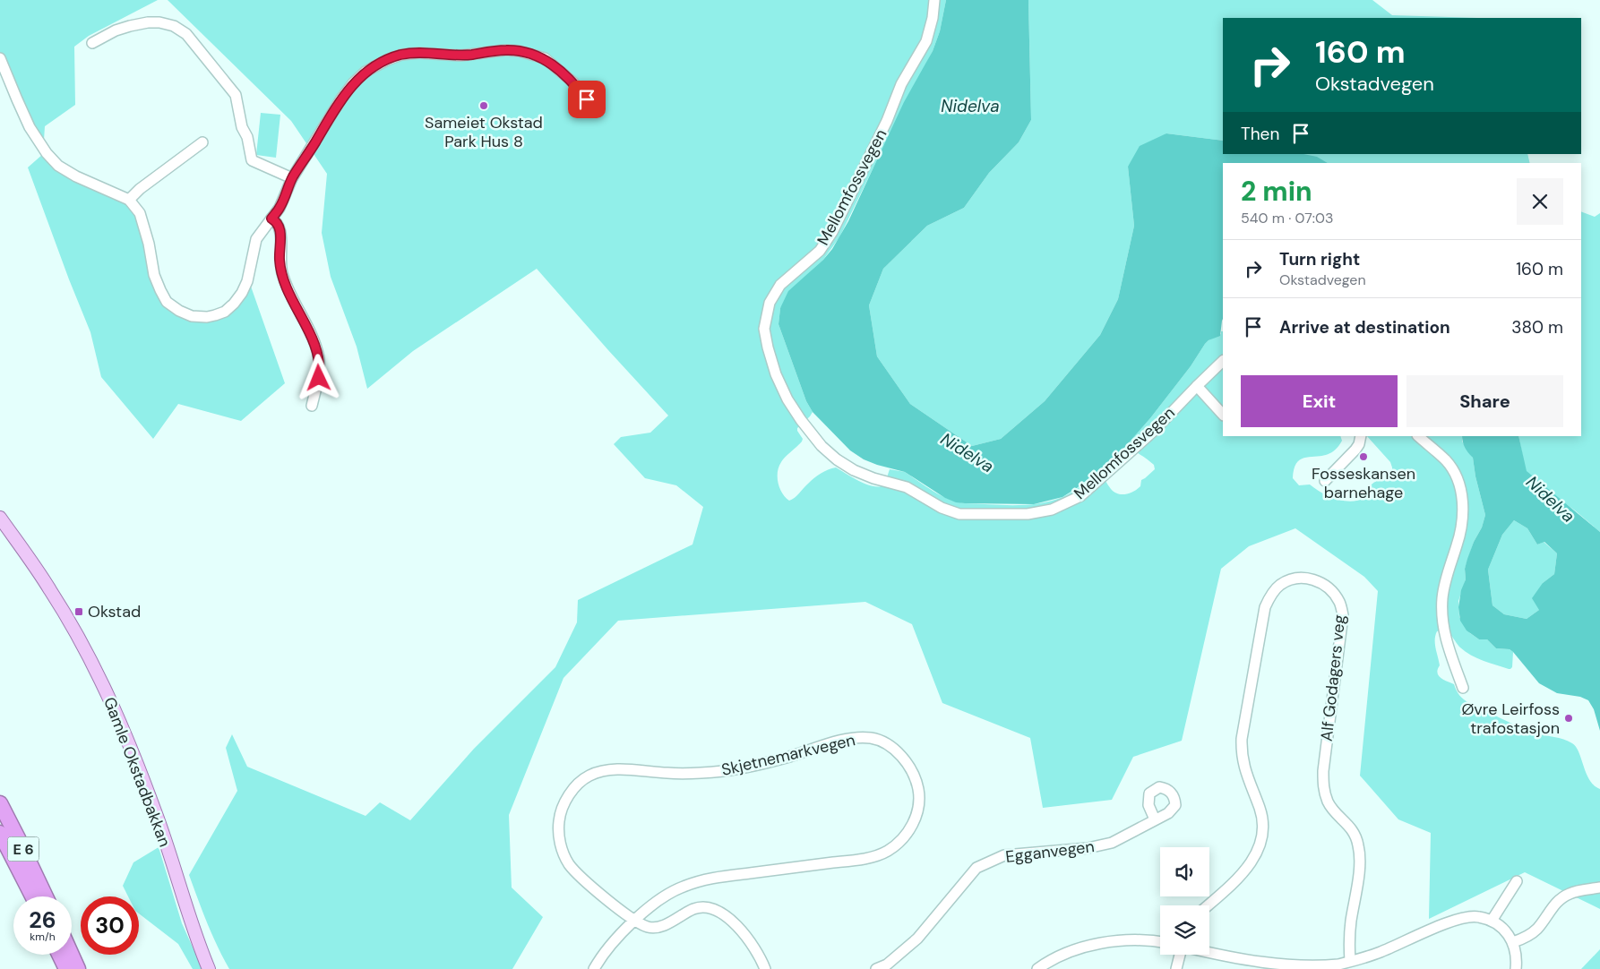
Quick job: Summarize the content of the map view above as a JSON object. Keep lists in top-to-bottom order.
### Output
{
  "streets": {
    "highway": ["E 6"],
    "main road": ["Gamle Okstadbakkan"],
    "street": [
      "Mellomfossvegen",
      "Alf Godagers veg",
      "Skjetnemarkvegen",
      "Egganvegen"
    ]
  },
  "water": ["Nidelva"],
  "places": {
    "other": ["Sameiet Okstad Park Hus 8", "Fosseskansen barnehage", "Øvre Leirfoss trafostasjon"],
    "transit": ["Okstad"]
  },
  "page": {
    "turn": ["160 m", "Okstadvegen"],
    "then": "Then",
    "heading": ["2 min", "540 m · 07:03"],
    "list": [
      {
        "name": "Turn right",
        "note": "Okstadvegen",
        "value": "160 m"
      },
      {
        "name": "Arrive at destination",
        "value": "380 m"
      }
    ],
    "buttons": ["Exit", "Share"],
    "speed": "26 km/h",
    "limit": "30"
  }
}
